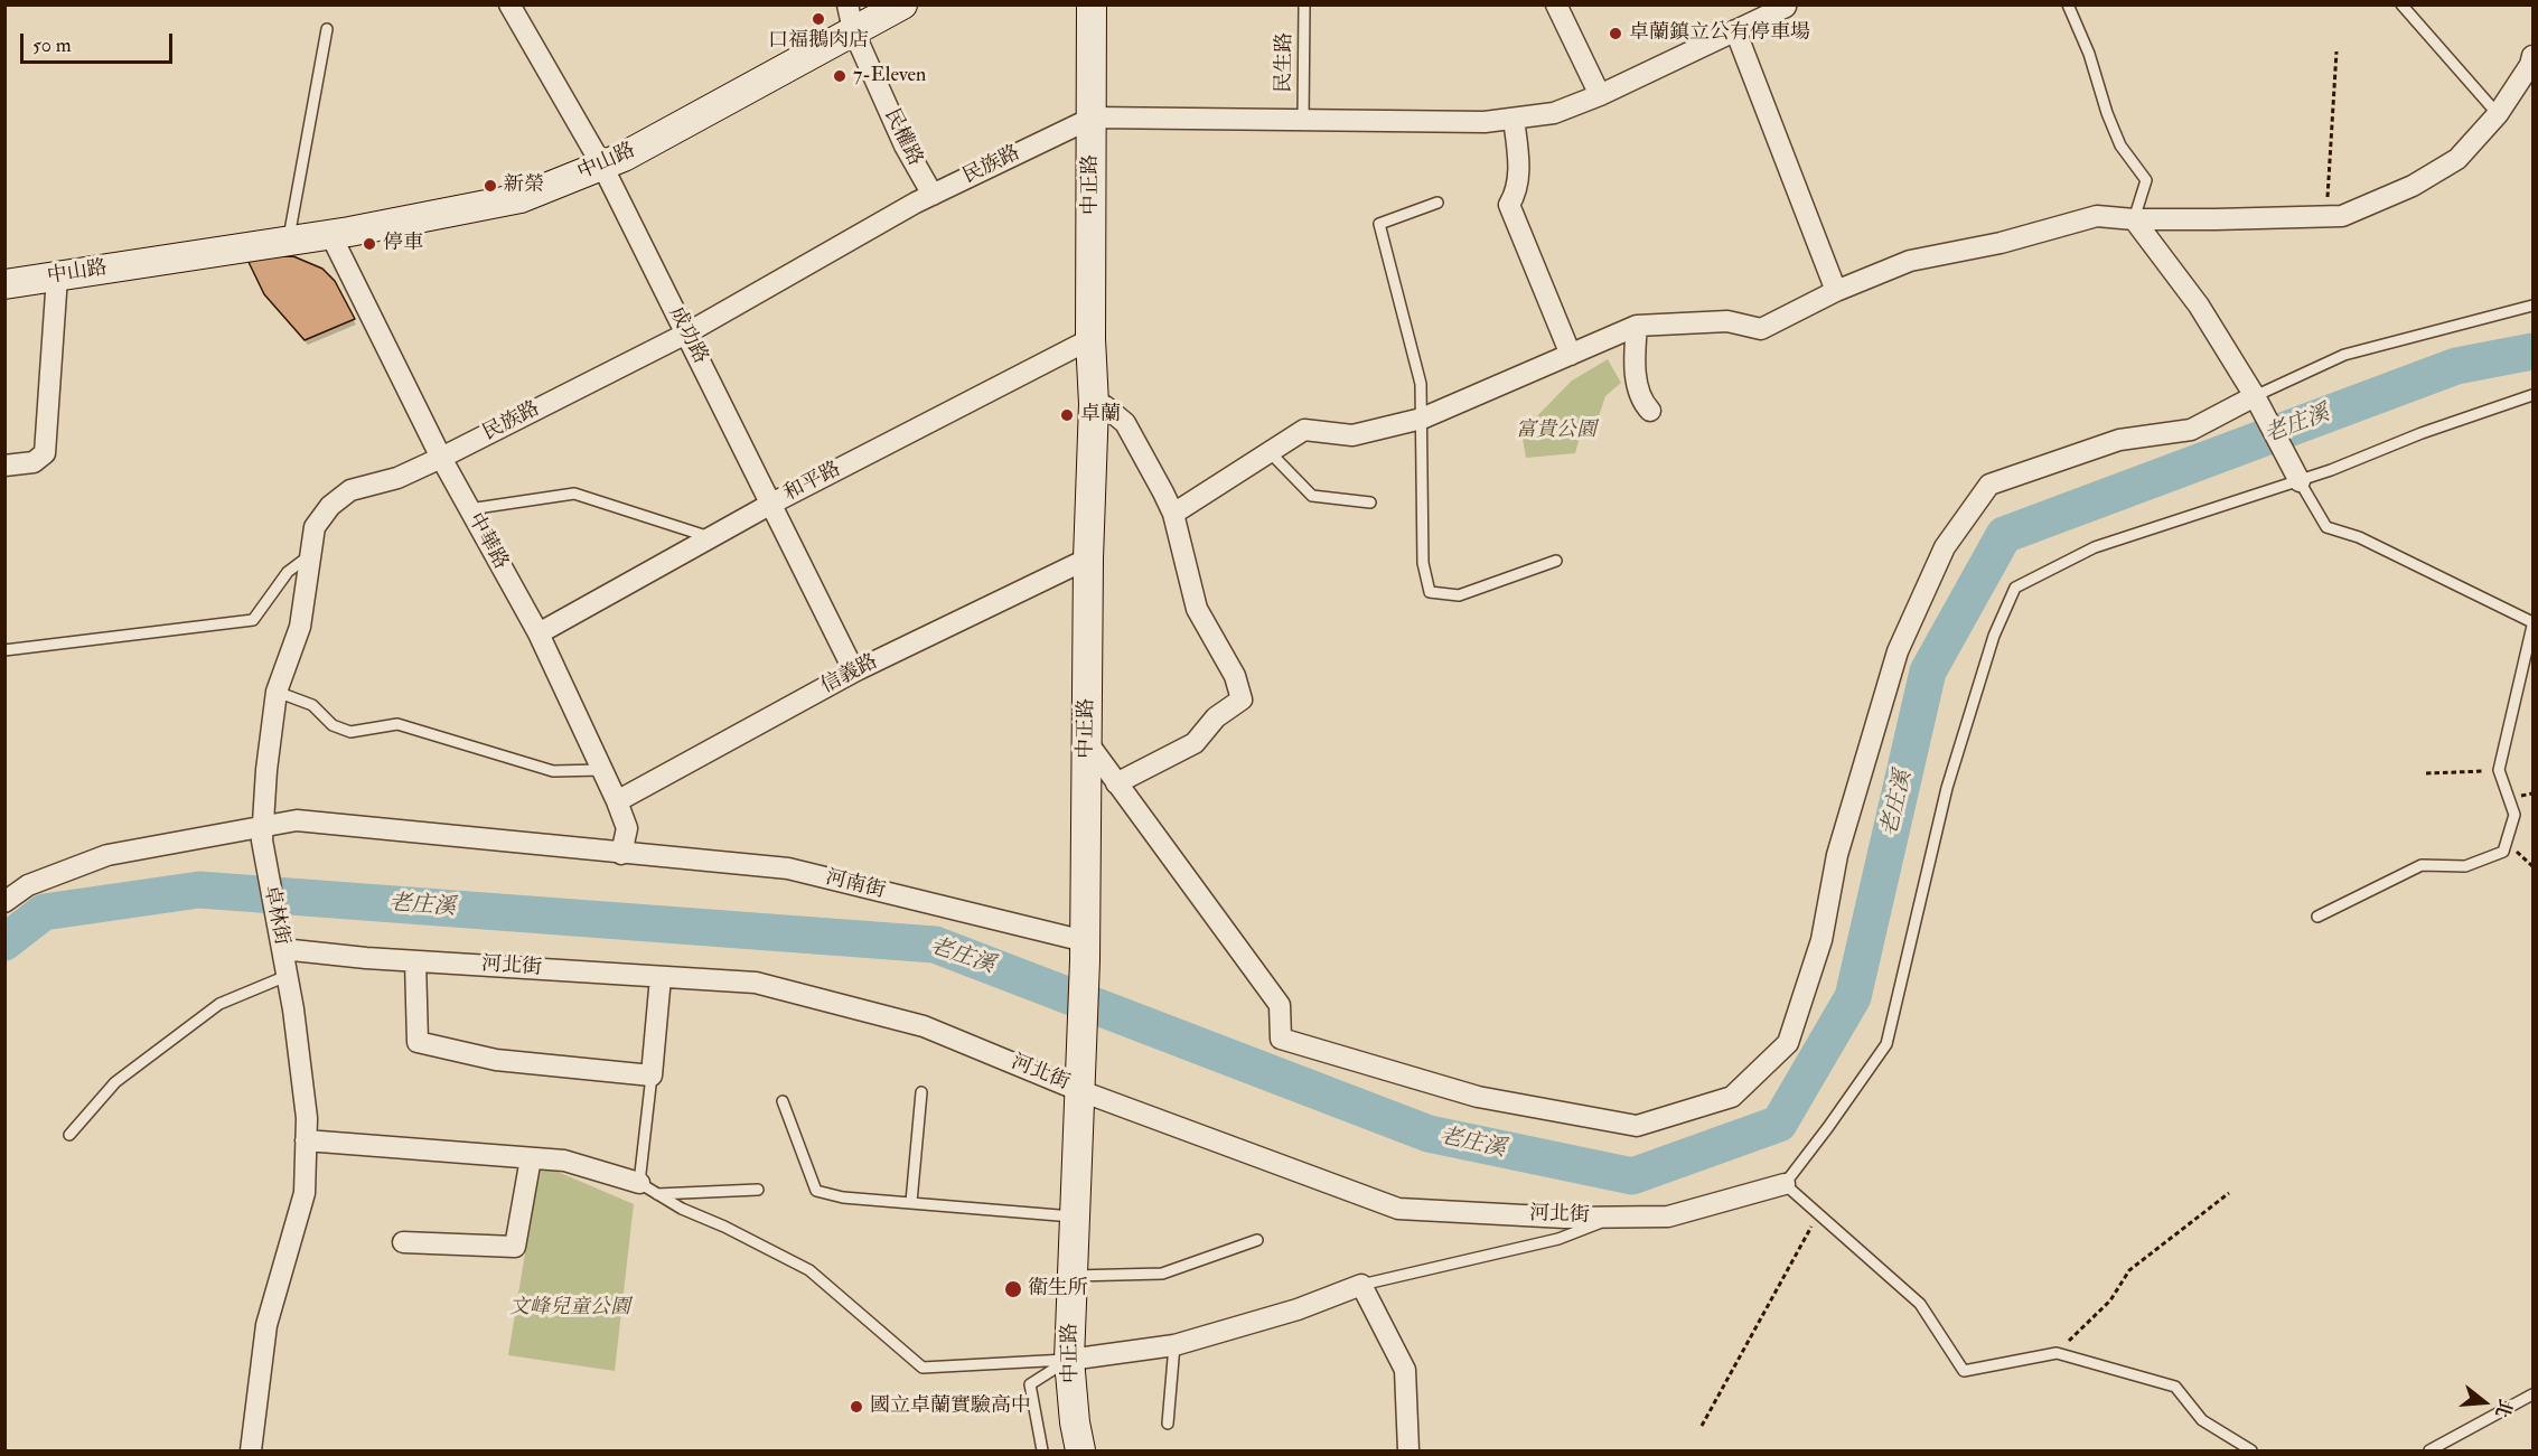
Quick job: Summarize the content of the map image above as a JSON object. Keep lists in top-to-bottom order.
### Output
{
  "streets": {
    "street": [
      "民權路",
      "中山路",
      "民族路",
      "中正路",
      "成功路",
      "和平路",
      "中華路",
      "信義路",
      "河南街",
      "卓林街",
      "河北街"
    ],
    "lane": ["民生路"]
  },
  "crossings": [
    ["民生路", "民族路"],
    ["民權路", "中山路"],
    ["民權路", "民族路"],
    ["中山路", "成功路"],
    ["中山路", "中華路"],
    ["民族路", "中正路"],
    ["民族路", "成功路"],
    ["民族路", "中華路"],
    ["民族路", "卓林街"],
    ["中正路", "和平路"],
    ["中正路", "信義路"],
    ["中正路", "河南街"],
    ["中正路", "河北街"],
    ["成功路", "和平路"],
    ["成功路", "信義路"],
    ["和平路", "中華路"],
    ["中華路", "信義路"],
    ["中華路", "河南街"],
    ["中華路", "卓林街"],
    ["河南街", "卓林街"],
    ["卓林街", "河北街"]
  ],
  "water": ["老庄溪"],
  "parks": ["富貴公園", "文峰兒童公園"],
  "places": [
    "口福鵝肉店",
    "卓蘭鎮立公有停車場",
    "7-Eleven",
    "新榮",
    "停車",
    "卓蘭",
    "衛生所",
    "國立卓蘭實驗高中"
  ],
  "scale_bar": "50 m",
  "north": "right"
}
